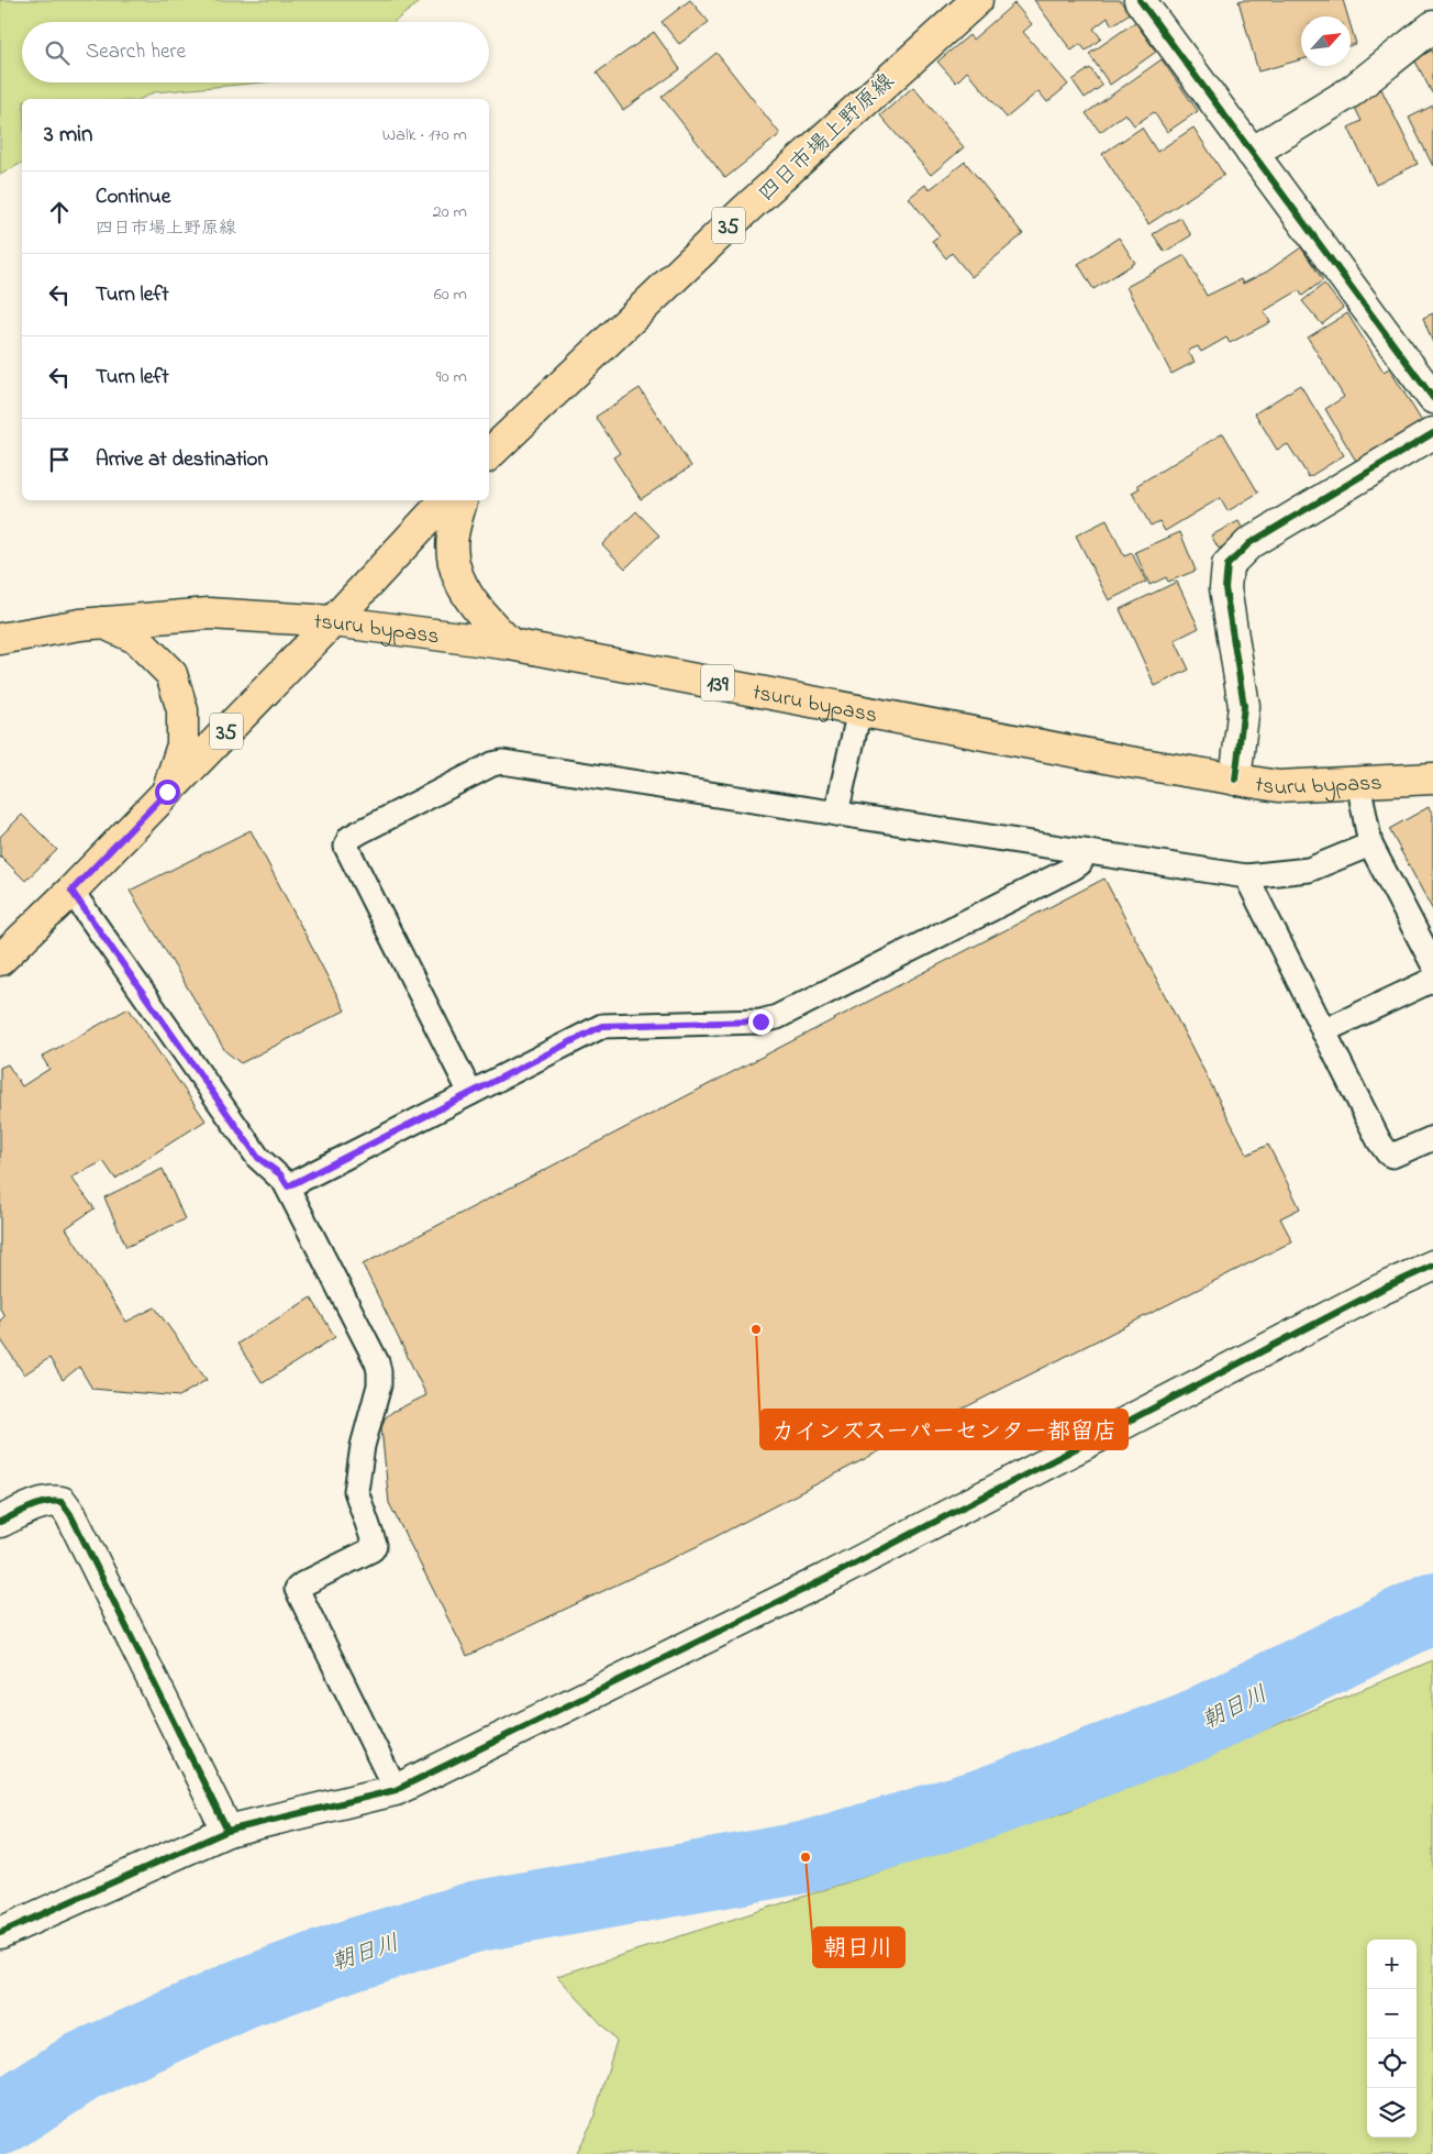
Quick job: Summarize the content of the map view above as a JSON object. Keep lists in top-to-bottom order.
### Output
{
  "streets": {
    "main road": [
      "四日市場上野原線",
      "35",
      "tsuru bypass",
      "139"
    ]
  },
  "crossings": [
    ["35", "tsuru bypass"]
  ],
  "water": ["朝日川"],
  "places": ["カインズスーパーセンター都留店", "朝日川"],
  "north": "top right",
  "page": {
    "search": "Search here",
    "heading": ["3 min", "Walk · 170 m"],
    "list": [
      ["Continue", "四日市場上野原線", "20 m"],
      ["Turn left", "60 m"],
      ["Turn left", "90 m"],
      "Arrive at destination"
    ],
    "map_buttons": ["+", "−"]
  }
}
